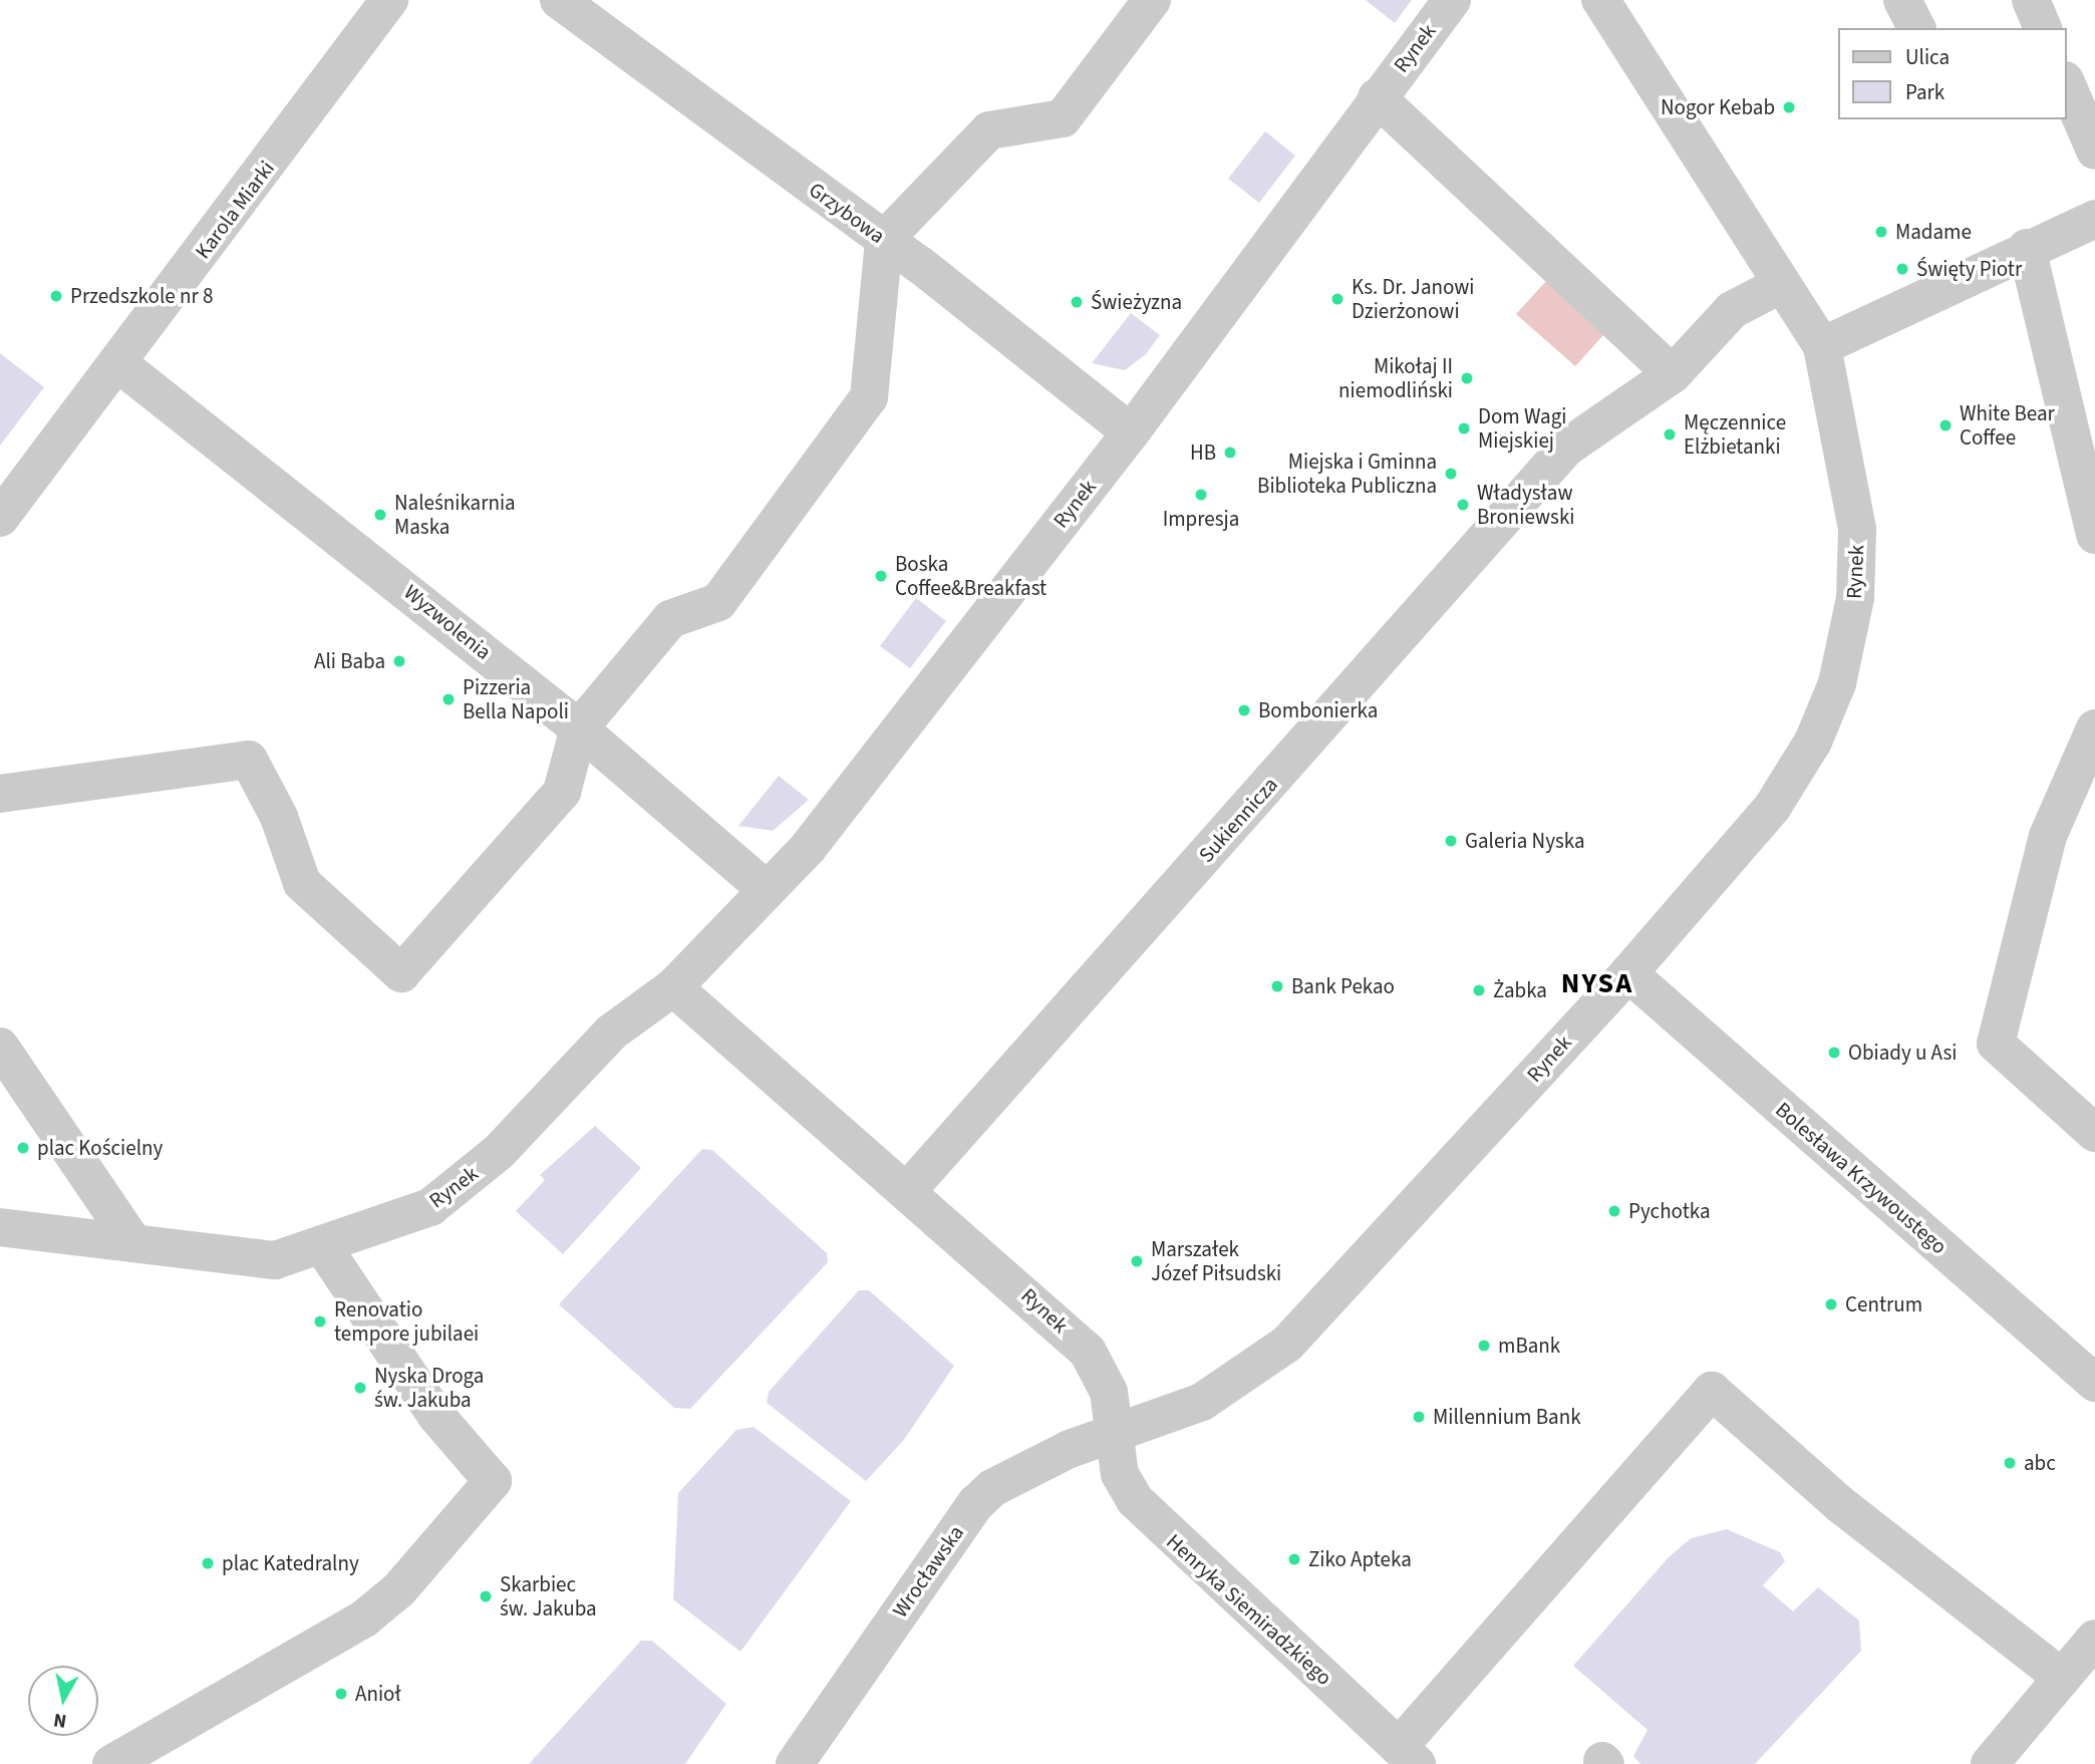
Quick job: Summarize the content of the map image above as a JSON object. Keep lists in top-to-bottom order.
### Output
{
  "streets": {
    "street": [
      "Rynek",
      "Karola Miarki",
      "Grzybowa",
      "Wyzwolenia",
      "Sukiennicza",
      "Bolesława Krzywoustego",
      "Wrocławska",
      "Henryka Siemiradzkiego"
    ]
  },
  "crossings": [
    ["Rynek", "Grzybowa"],
    ["Rynek", "Wyzwolenia"],
    ["Rynek", "Sukiennicza"],
    ["Rynek", "Bolesława Krzywoustego"],
    ["Rynek", "Wrocławska"],
    ["Rynek", "Henryka Siemiradzkiego"],
    ["Karola Miarki", "Wyzwolenia"],
    ["Wrocławska", "Henryka Siemiradzkiego"]
  ],
  "districts": ["NYSA"],
  "places": [
    "Nogor Kebab",
    "Madame",
    "Święty Piotr",
    "Przedszkole nr 8",
    "Ks. Dr. Janowi Dzierżonowi",
    "Świeżyzna",
    "Mikołaj II niemodliński",
    "White Bear Coffee",
    "Dom Wagi Miejskiej",
    "Męczennice Elżbietanki",
    "HB",
    "Miejska i Gminna Biblioteka Publiczna",
    "Impresja",
    "Władysław Broniewski",
    "Naleśnikarnia Maska",
    "Boska Coffee&Breakfast",
    "Ali Baba",
    "Pizzeria Bella Napoli",
    "Bombonierka",
    "Galeria Nyska",
    "Bank Pekao",
    "Żabka",
    "Obiady u Asi",
    "plac Kościelny",
    "Pychotka",
    "Marszałek Józef Piłsudski",
    "Centrum",
    "Renovatio tempore jubilaei",
    "mBank",
    "Nyska Droga św. Jakuba",
    "Millennium Bank",
    "abc",
    "Ziko Apteka",
    "plac Katedralny",
    "Skarbiec św. Jakuba",
    "Anioł"
  ],
  "legend": ["Ulica", "Park"],
  "north": "bottom"
}
